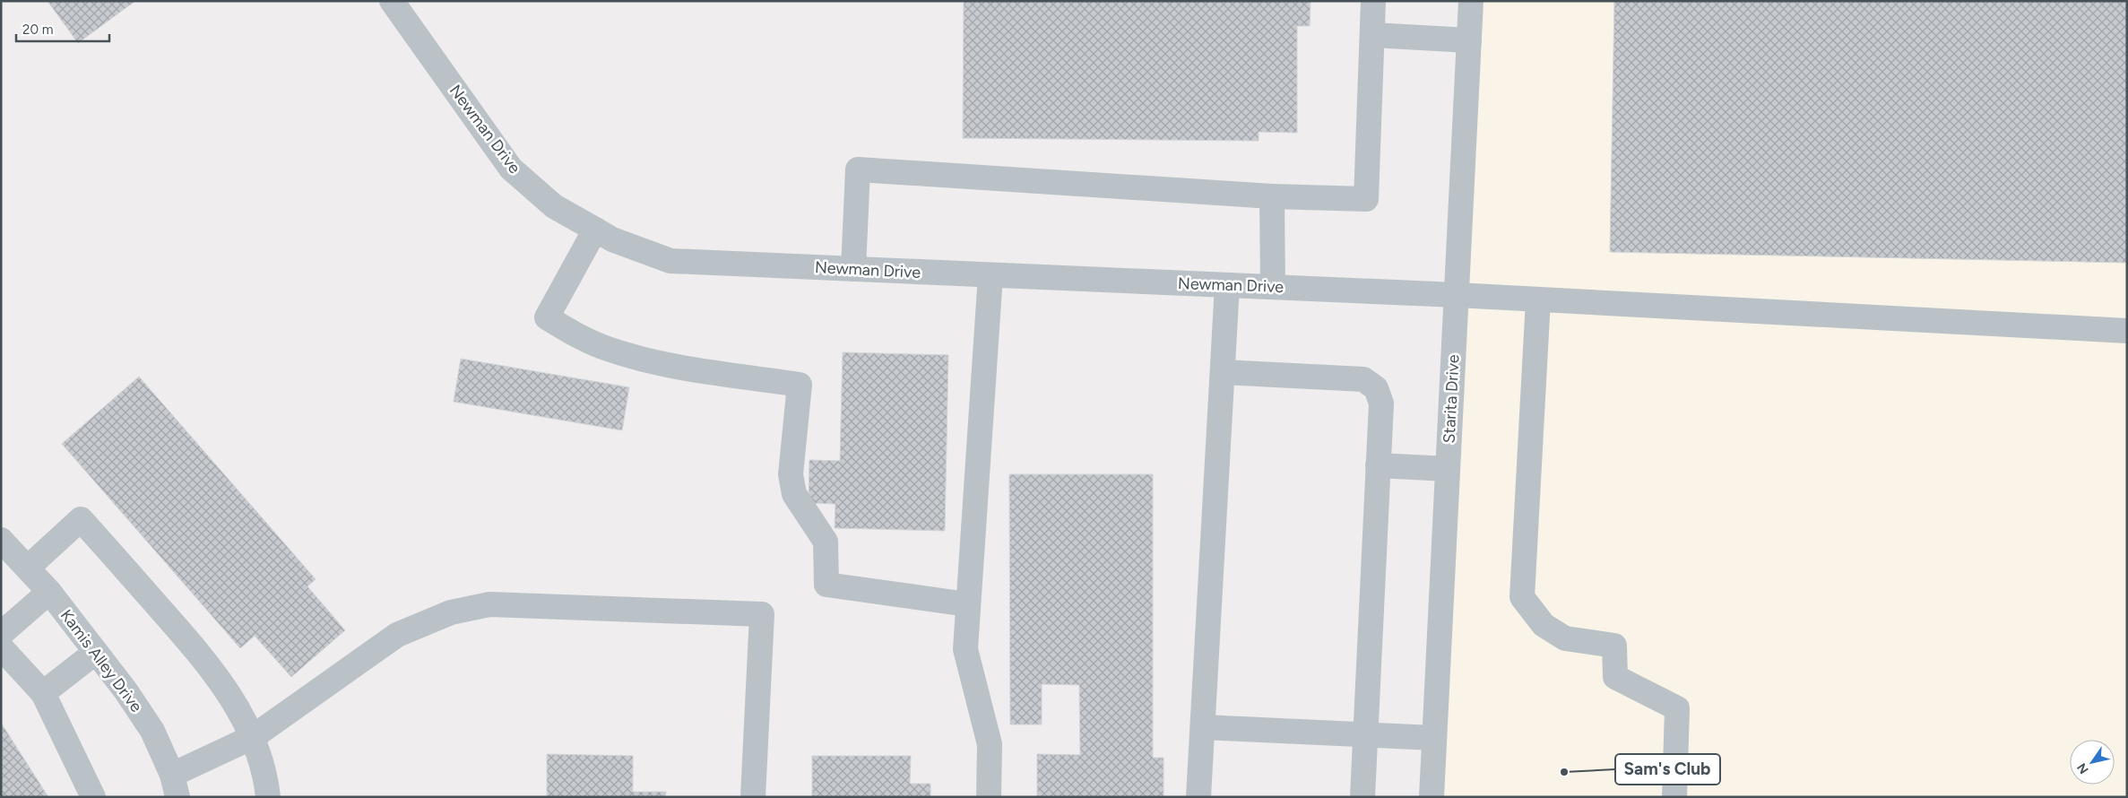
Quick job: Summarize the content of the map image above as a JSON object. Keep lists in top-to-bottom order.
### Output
{
  "streets": {
    "street": ["Newman Drive", "Starita Drive", "Kamis Alley Drive"]
  },
  "crossings": [
    ["Newman Drive", "Starita Drive"]
  ],
  "places": ["Sam's Club"],
  "scale_bar": "20 m",
  "north": "bottom left"
}
